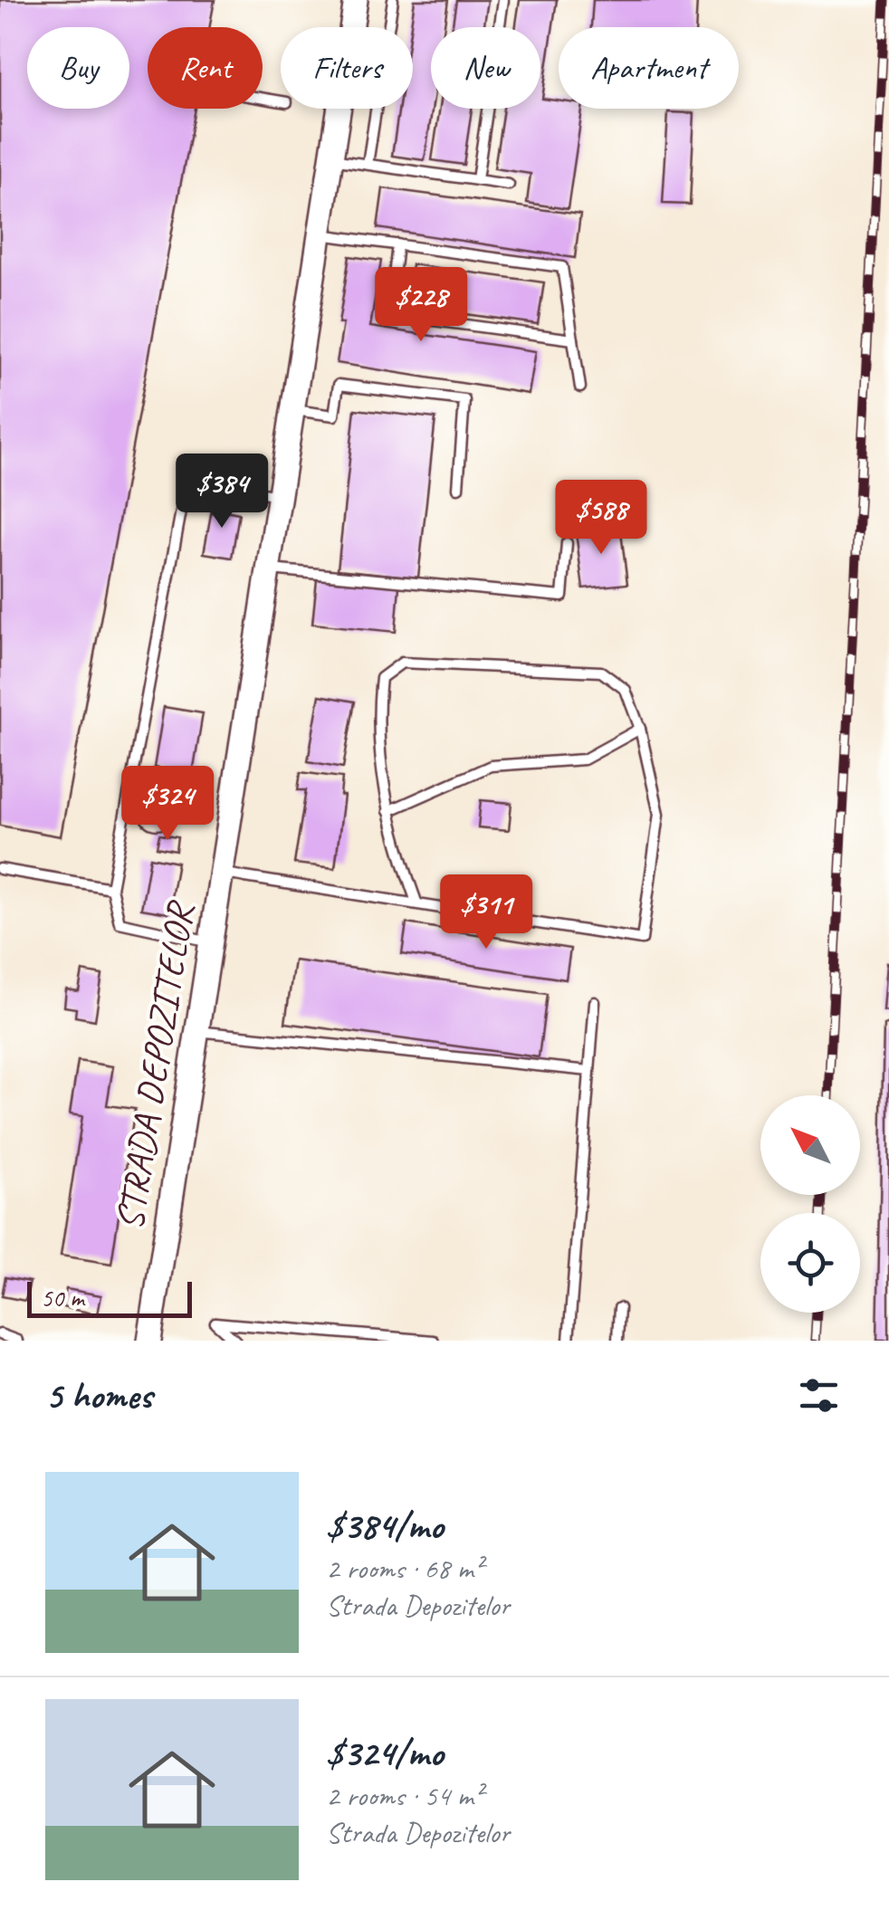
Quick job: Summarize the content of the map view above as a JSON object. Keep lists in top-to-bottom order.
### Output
{
  "streets": {
    "street": ["STRADA DEPOZITELOR"]
  },
  "scale_bar": "50 m",
  "north": "top left",
  "page": {
    "chip": [
      "Buy",
      "Rent",
      "Filters",
      "New",
      "Apartment"
    ],
    "price": [
      "$228",
      "$384",
      "$588",
      "$324",
      "$311"
    ],
    "scale": "50 m",
    "heading": "5 homes",
    "list": [
      {
        "name": "$384/mo",
        "note": "2 rooms · 68 m² · Strada Depozitelor"
      },
      {
        "name": "$324/mo",
        "note": "2 rooms · 54 m² · Strada Depozitelor"
      }
    ]
  }
}
